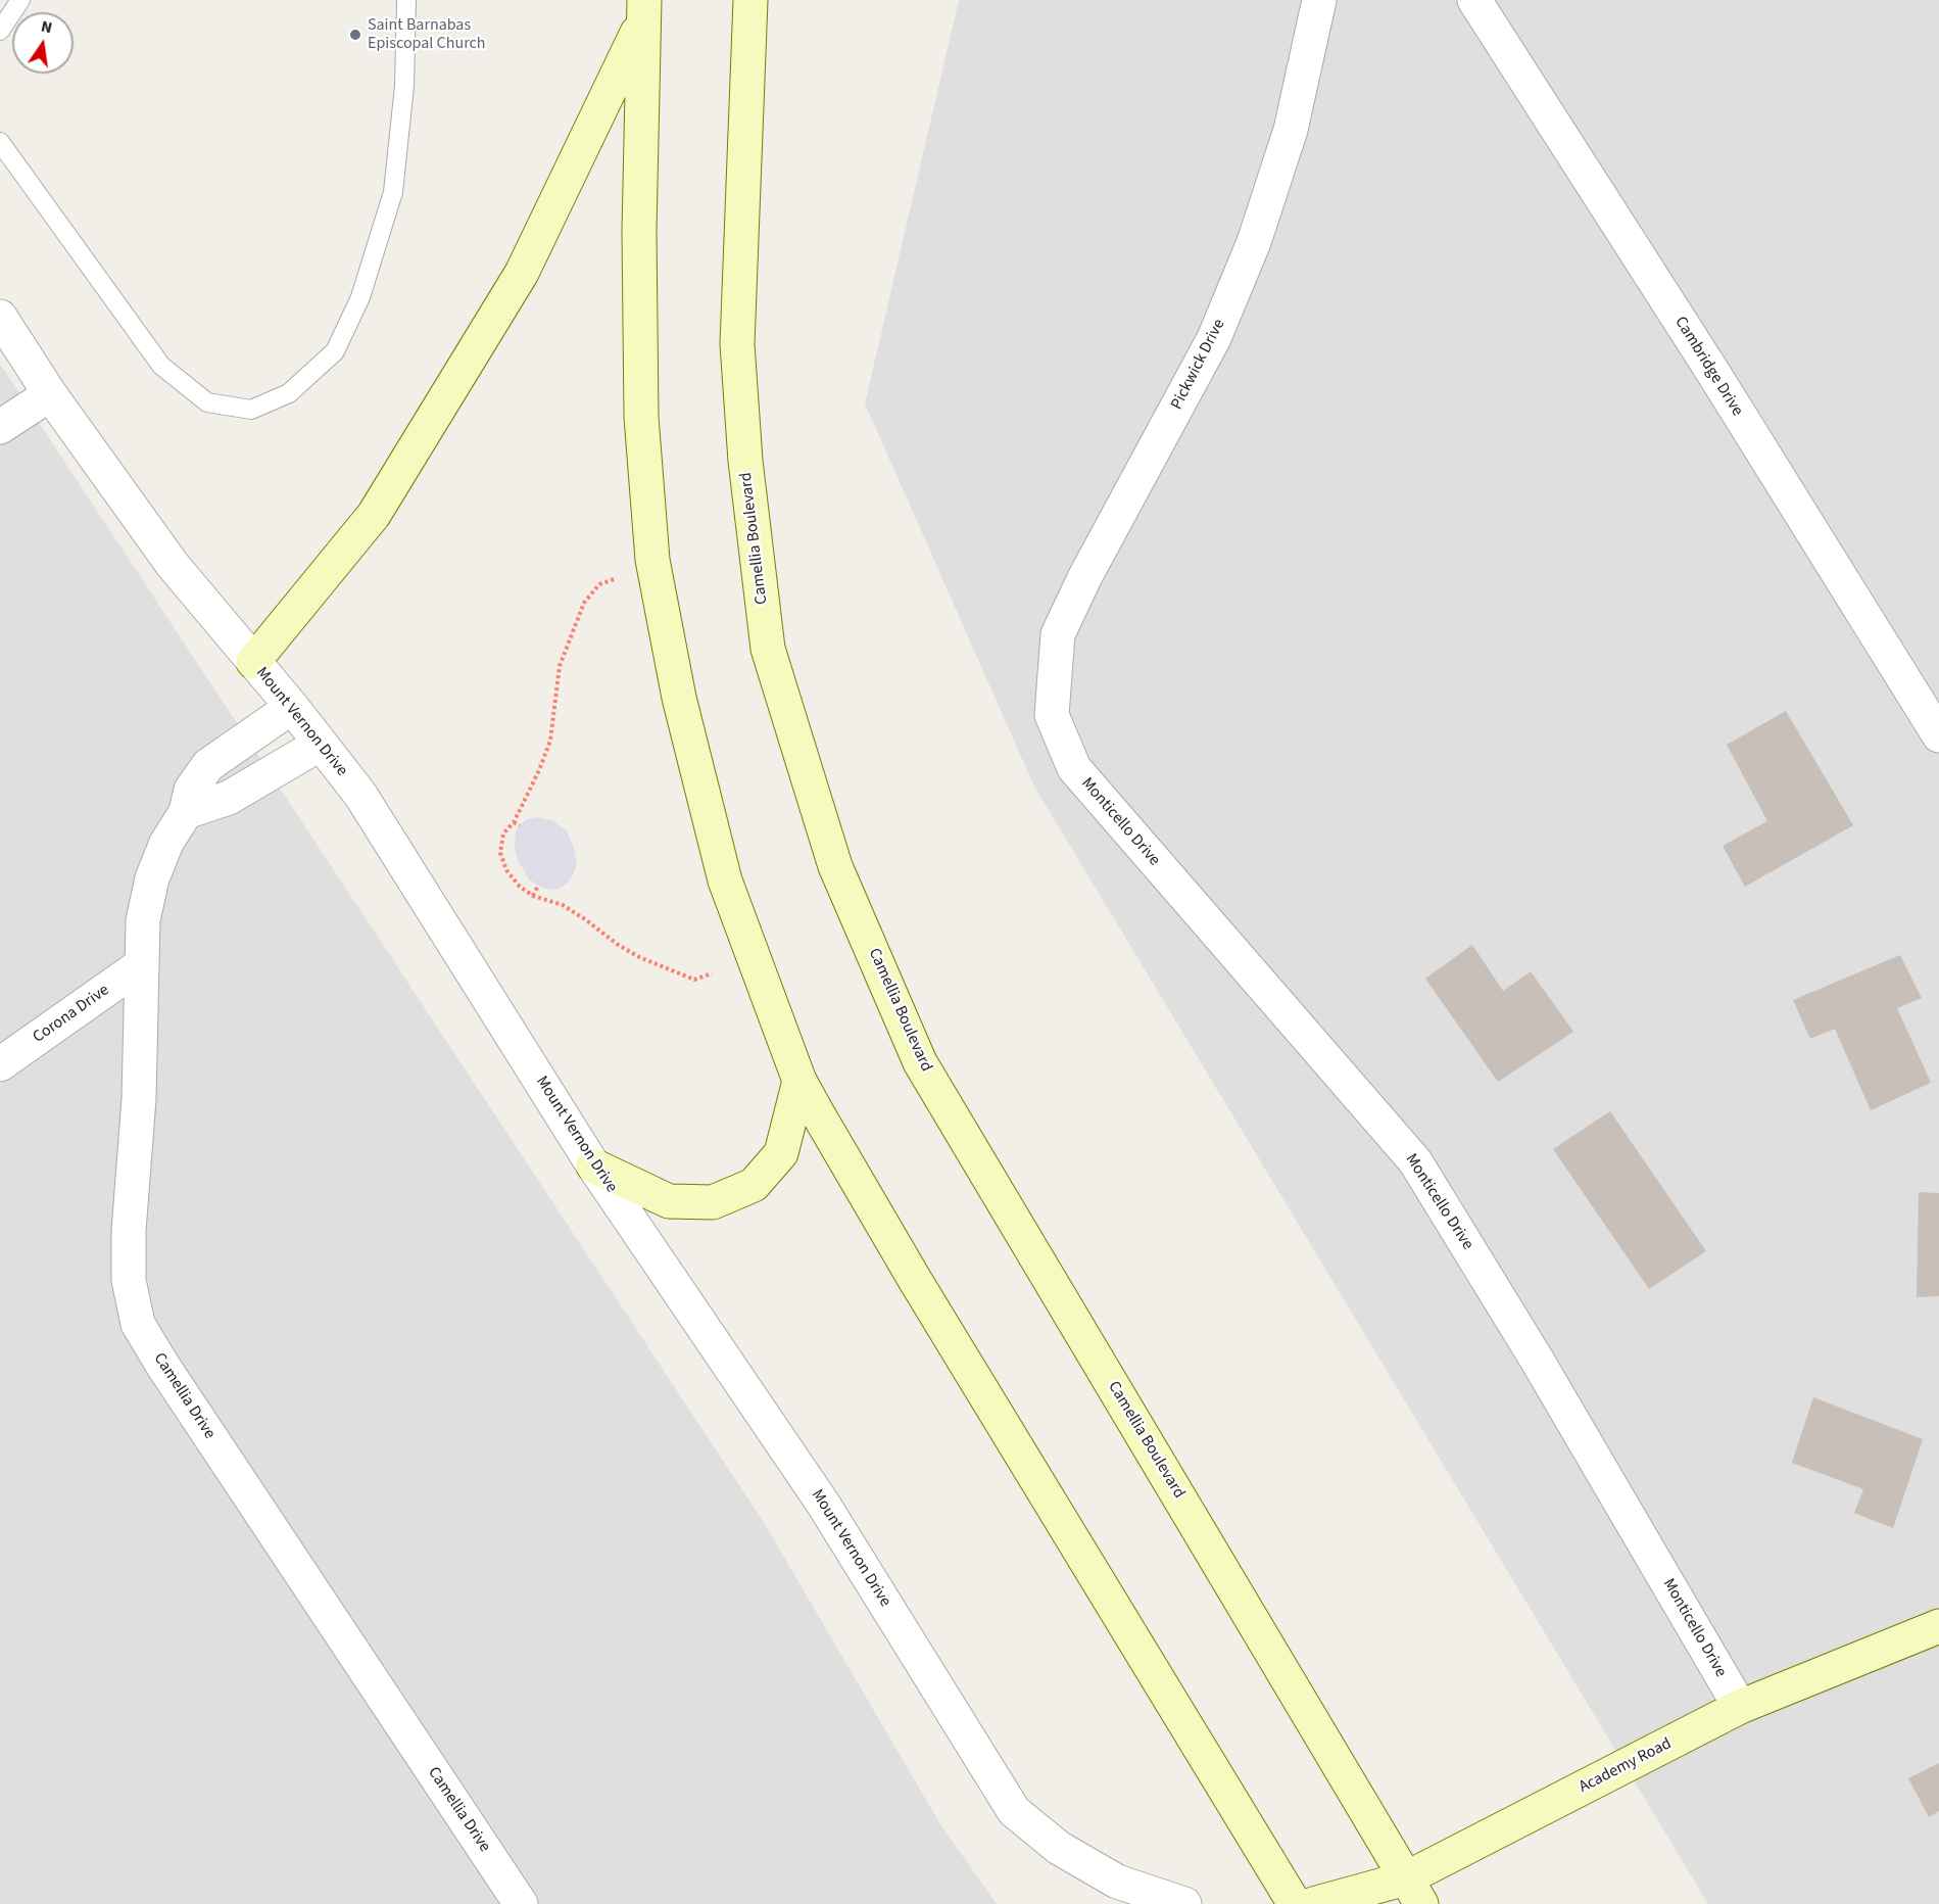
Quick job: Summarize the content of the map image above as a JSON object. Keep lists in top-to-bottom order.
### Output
{
  "streets": {
    "main road": ["Camellia Boulevard", "Academy Road"],
    "street": [
      "Pickwick Drive",
      "Cambridge Drive",
      "Mount Vernon Drive",
      "Monticello Drive",
      "Corona Drive",
      "Camellia Drive"
    ]
  },
  "crossings": [
    ["Pickwick Drive", "Monticello Drive"],
    ["Camellia Boulevard", "Academy Road"],
    ["Mount Vernon Drive", "Camellia Drive"],
    ["Monticello Drive", "Academy Road"],
    ["Corona Drive", "Camellia Drive"]
  ],
  "places": ["Saint Barnabas Episcopal Church"],
  "north": "top"
}
